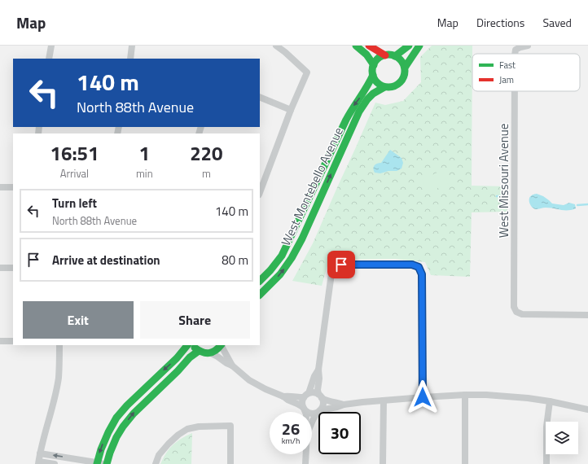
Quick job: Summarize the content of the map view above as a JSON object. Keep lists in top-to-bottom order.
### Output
{
  "streets": {
    "street": ["West Missouri Avenue", "West Montebello Avenue"]
  },
  "legend": ["Fast", "Jam"],
  "page": {
    "header": "Map",
    "nav": ["Map", "Directions", "Saved"],
    "turn": ["140 m", "North 88th Avenue"],
    "eta": [
      "16:51",
      "Arrival",
      "1",
      "min",
      "220",
      "m"
    ],
    "list": [
      {
        "name": "Turn left",
        "note": "North 88th Avenue",
        "value": "140 m"
      },
      {
        "name": "Arrive at destination",
        "value": "80 m"
      }
    ],
    "buttons": ["Exit", "Share"],
    "speed": "26 km/h",
    "limit": "30"
  }
}
